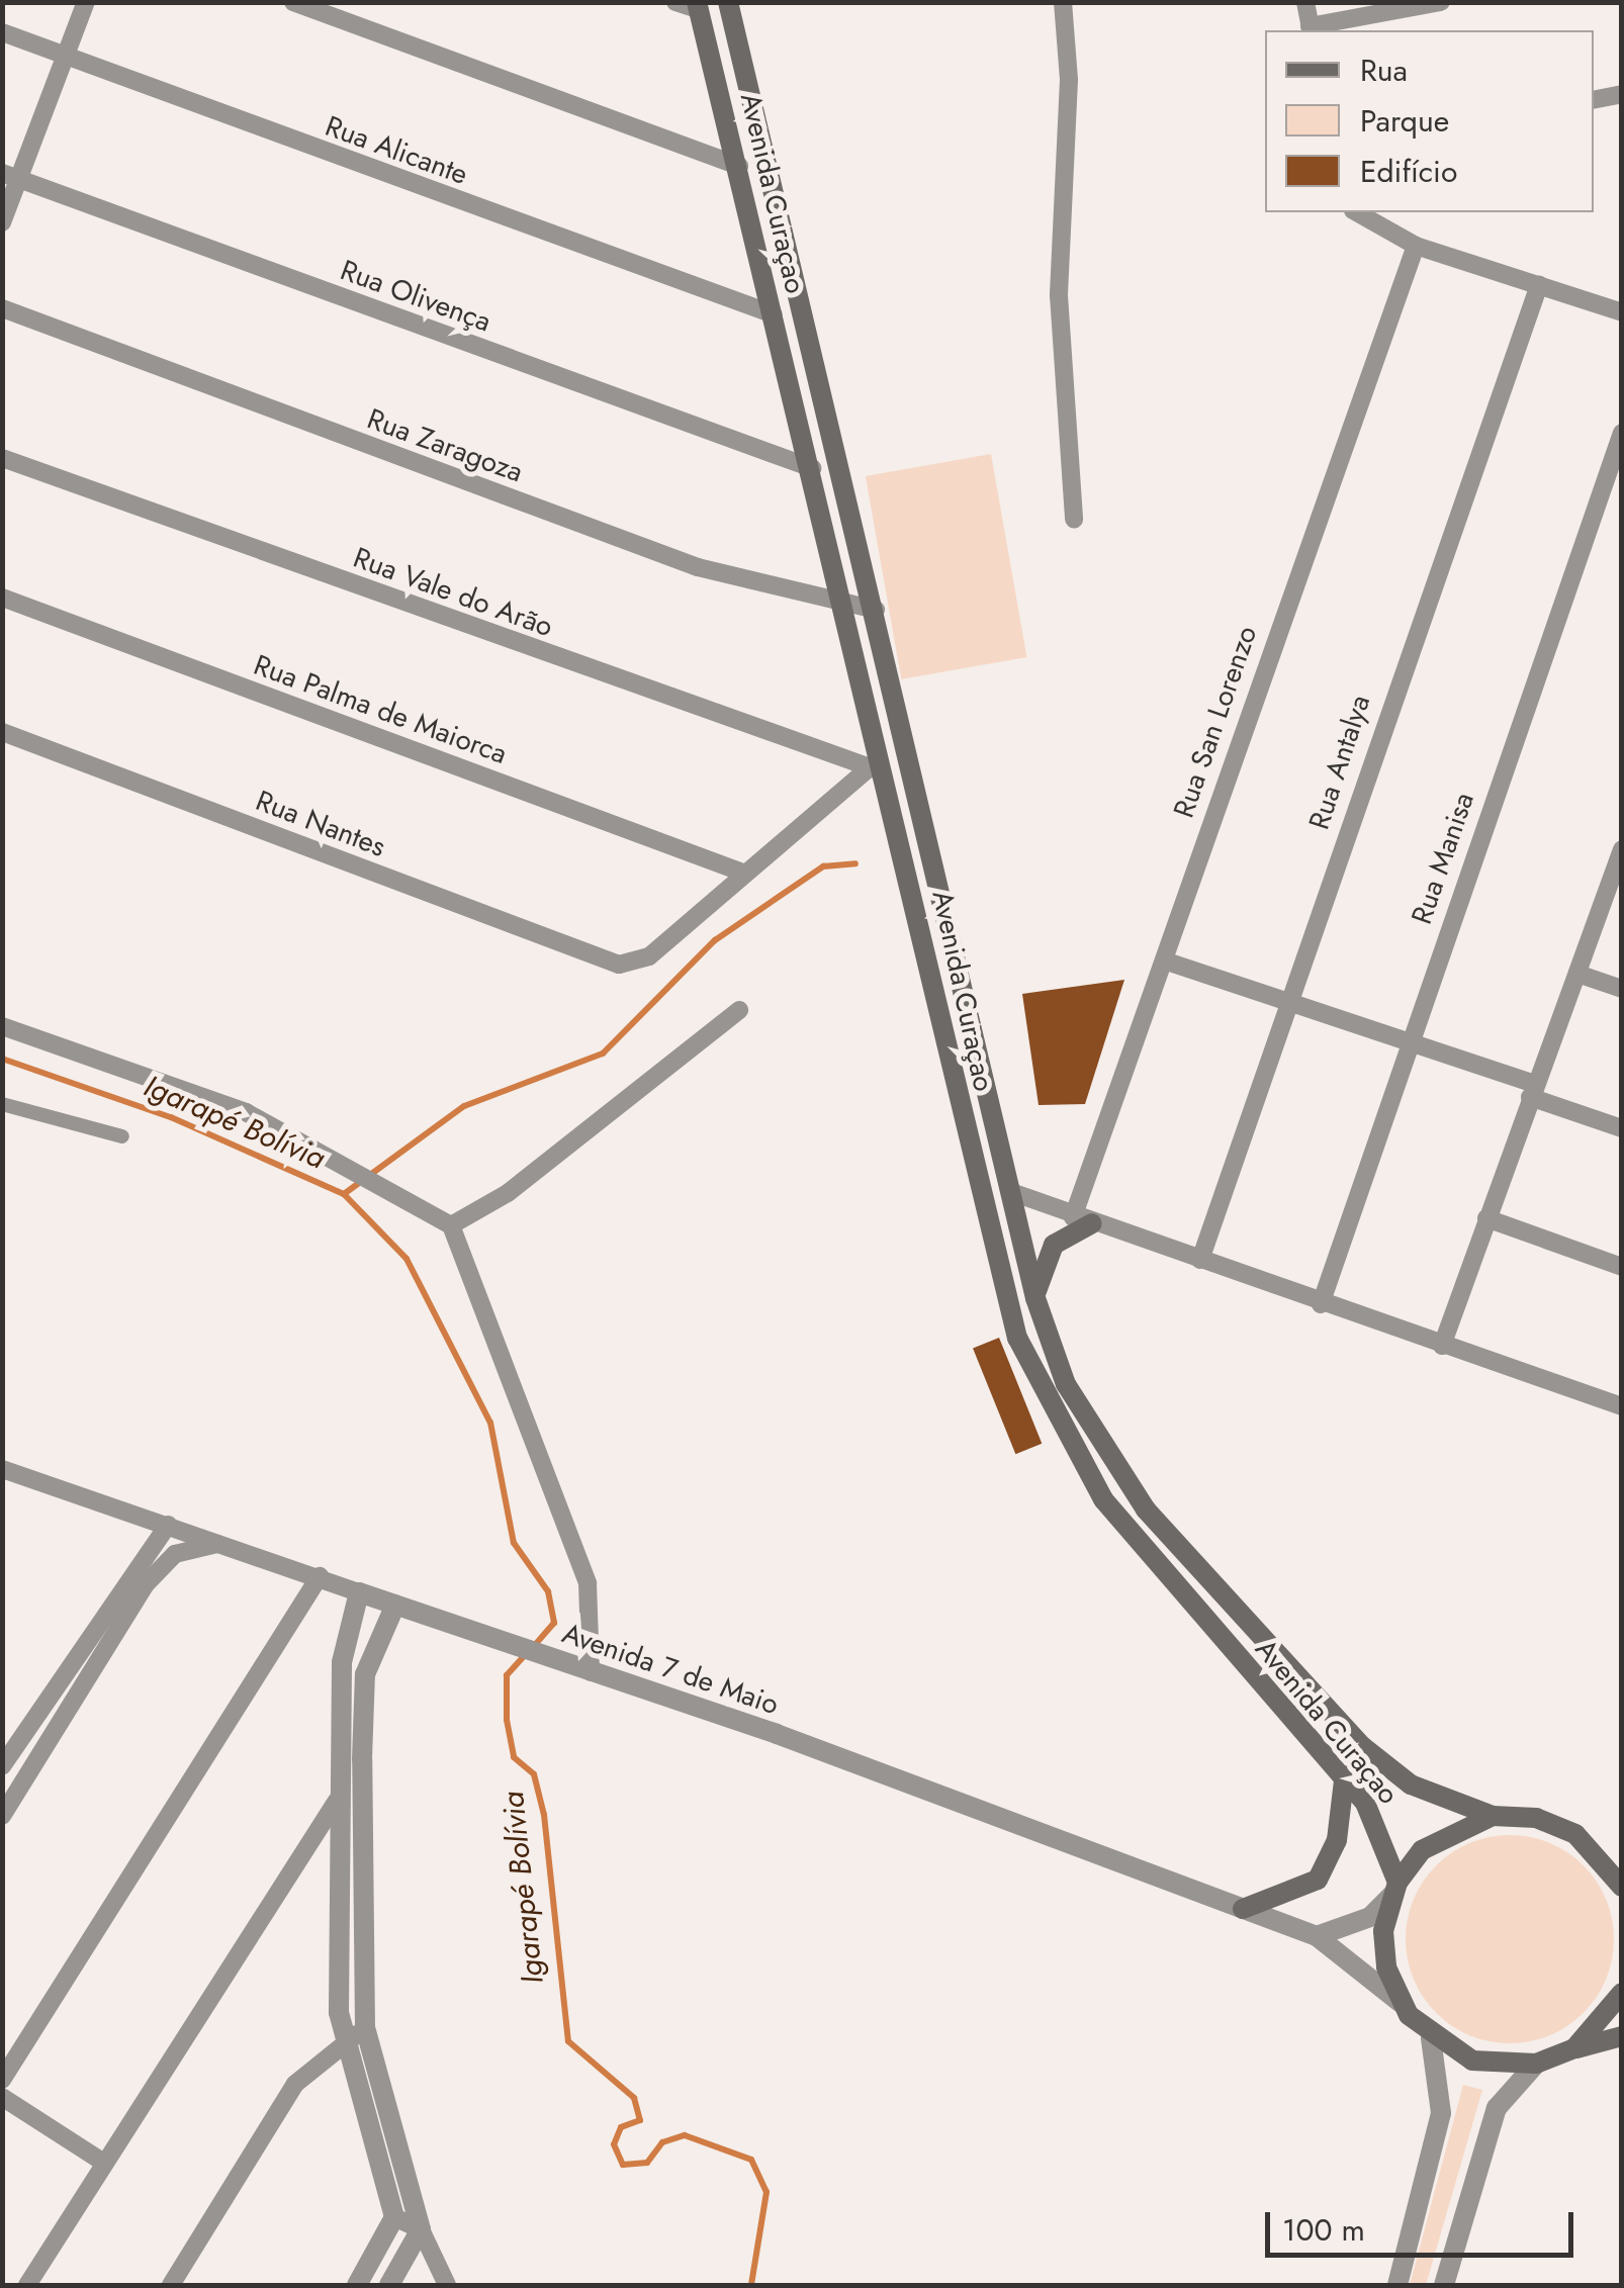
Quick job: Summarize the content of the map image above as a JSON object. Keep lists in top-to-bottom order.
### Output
{
  "streets": {
    "main road": ["Avenida Curaçao"],
    "street": [
      "Rua Alicante",
      "Rua Olivença",
      "Rua Zaragoza",
      "Rua Vale do Arão",
      "Rua Palma de Maiorca",
      "Rua San Lorenzo",
      "Rua Antalya",
      "Rua Nantes",
      "Rua Manisa",
      "Avenida 7 de Maio"
    ]
  },
  "crossings": [
    ["Rua Alicante", "Avenida Curaçao"],
    ["Avenida Curaçao", "Rua Olivença"],
    ["Avenida Curaçao", "Rua Zaragoza"],
    ["Avenida Curaçao", "Rua Vale do Arão"],
    ["Rua Palma de Maiorca", "Rua Nantes"]
  ],
  "water": ["Igarapé Bolívia"],
  "legend": ["Rua", "Parque", "Edifício"],
  "scale_bar": "100 m"
}
